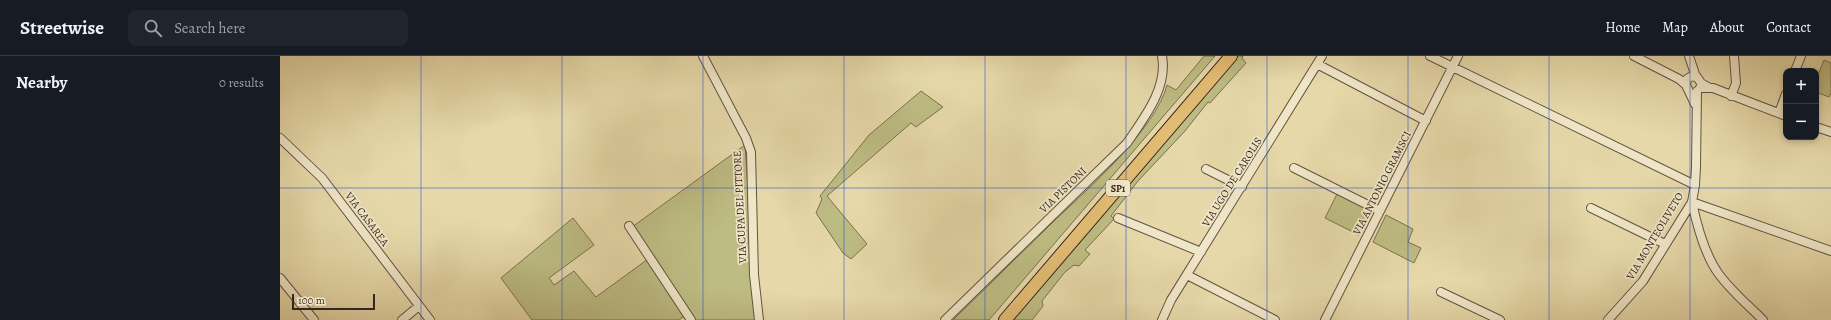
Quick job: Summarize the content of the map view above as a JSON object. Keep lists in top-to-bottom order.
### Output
{
  "streets": {
    "highway": ["SP1"],
    "street": [
      "VIA UGO DE CAROLIS",
      "VIA ANTONIO GRAMSCI",
      "VIA PISTONI",
      "VIA CUPA DEL PITTORE",
      "VIA CASAREA",
      "VIA MONTEOLIVETO"
    ]
  },
  "scale_bar": "100 m",
  "page": {
    "header": "Streetwise",
    "search": "Search here",
    "nav": [
      "Home",
      "Map",
      "About",
      "Contact"
    ],
    "heading": ["Nearby", "0 results"],
    "map_buttons": ["+", "−"],
    "scale": "100 m"
  }
}
